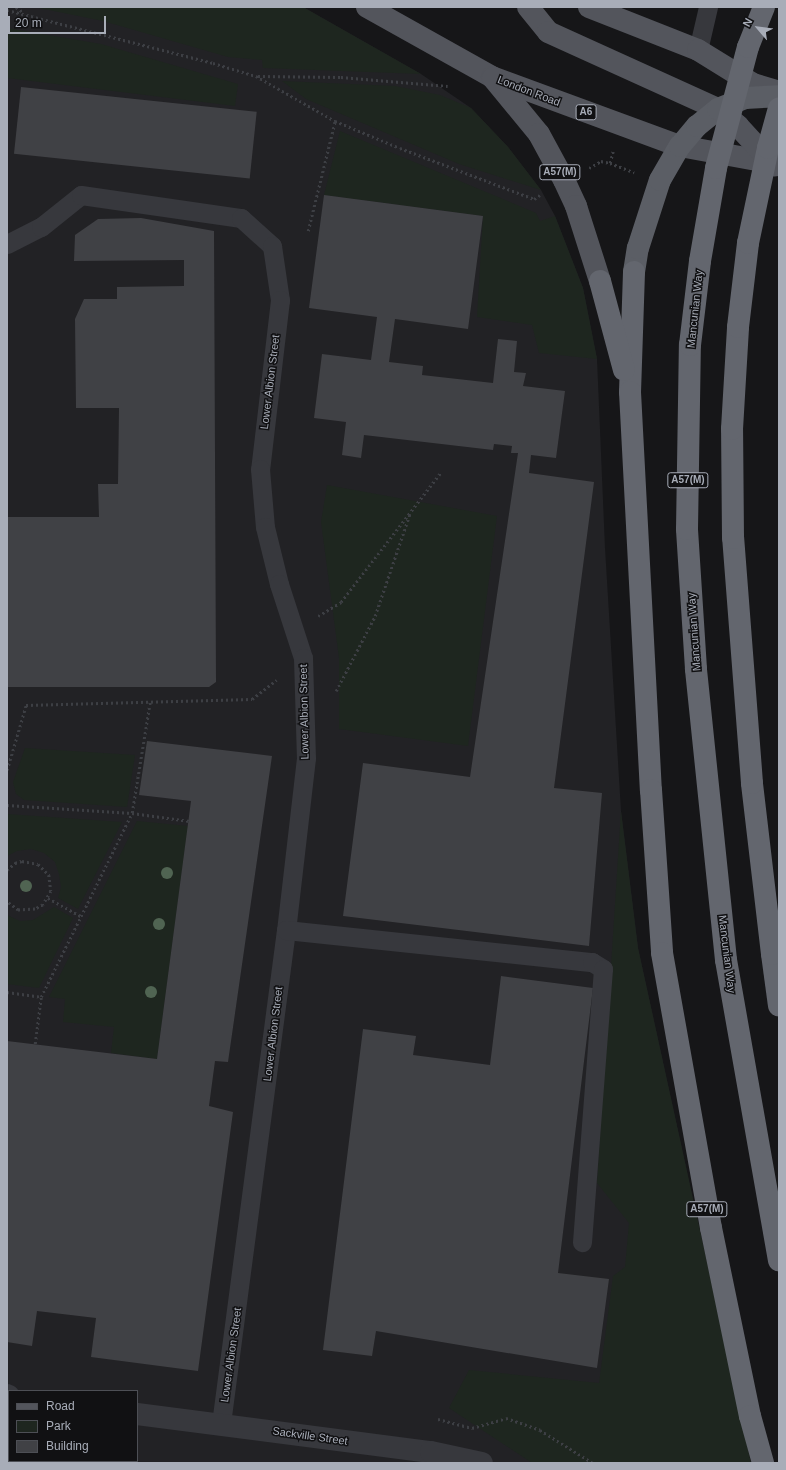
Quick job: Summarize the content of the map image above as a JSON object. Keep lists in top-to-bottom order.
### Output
{
  "streets": {
    "highway": ["A57(M)", "Mancunian Way"],
    "main road": ["London Road", "A6"],
    "street": ["Sackville Street"],
    "lane": ["Lower Albion Street"]
  },
  "crossings": [
    ["London Road", "A57(M)"],
    ["Lower Albion Street", "Sackville Street"]
  ],
  "legend": ["Road", "Park", "Building"],
  "scale_bar": "20 m",
  "north": "top left"
}
